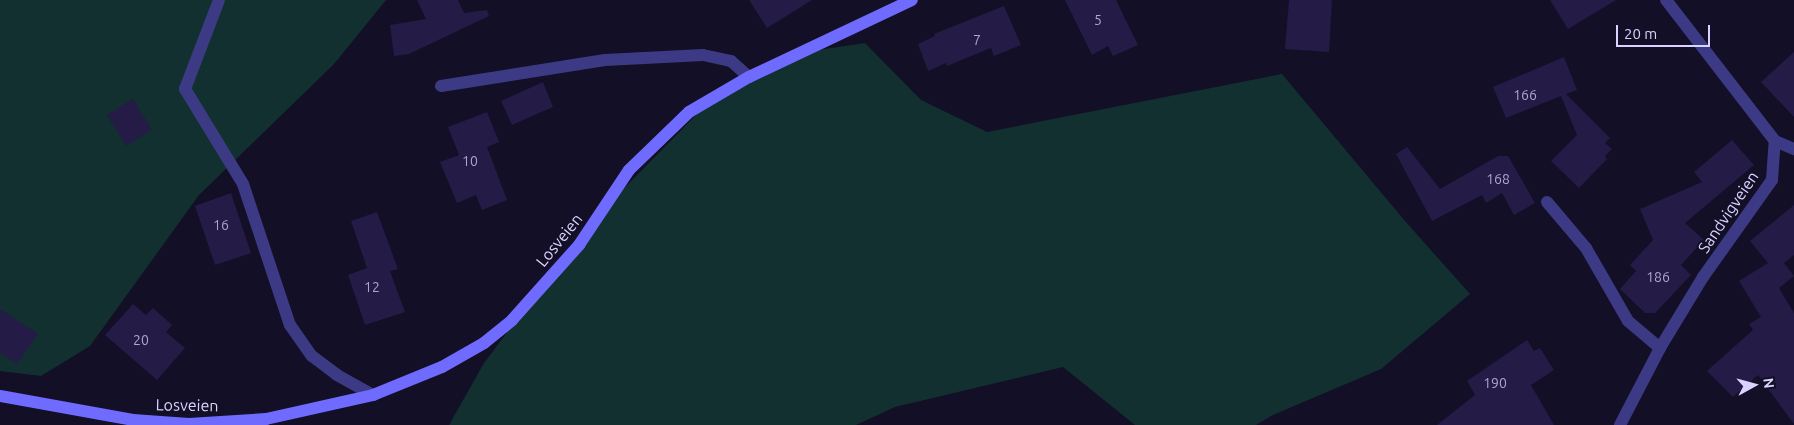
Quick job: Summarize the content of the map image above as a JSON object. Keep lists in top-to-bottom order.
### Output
{
  "streets": {
    "street": ["Sandvigveien", "Losveien"]
  },
  "house_numbers": [
    "5",
    "7",
    "166",
    "10",
    "168",
    "16",
    "186",
    "12",
    "20",
    "190"
  ],
  "scale_bar": "20 m",
  "north": "right"
}
